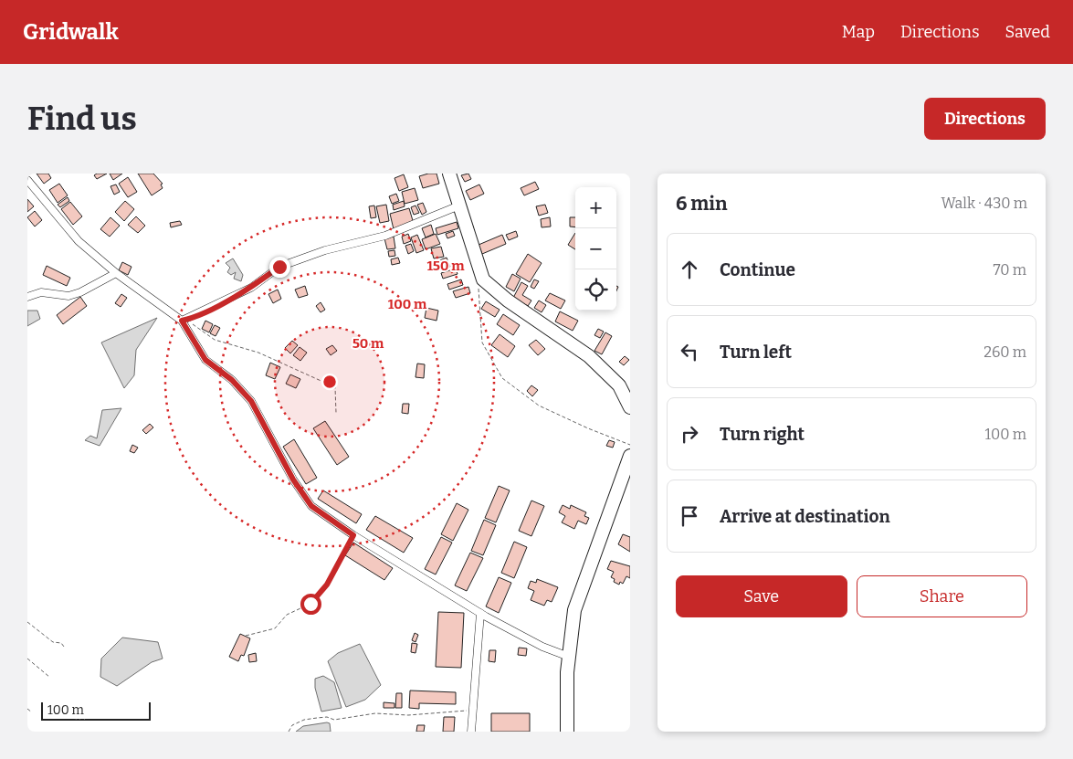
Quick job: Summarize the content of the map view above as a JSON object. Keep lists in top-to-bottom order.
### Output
{
  "scale_bar": "100 m",
  "page": {
    "header": "Gridwalk",
    "nav": ["Map", "Directions", "Saved"],
    "buttons": [
      "Directions",
      ["Save", "Share"]
    ],
    "title": "Find us",
    "heading": ["6 min", "Walk · 430 m"],
    "map_buttons": ["+", "−"],
    "list": [
      ["Continue", "70 m"],
      ["Turn left", "260 m"],
      ["Turn right", "100 m"],
      "Arrive at destination"
    ],
    "scale": "100 m"
  },
  "rings": ["150 m", "100 m", "50 m"]
}
